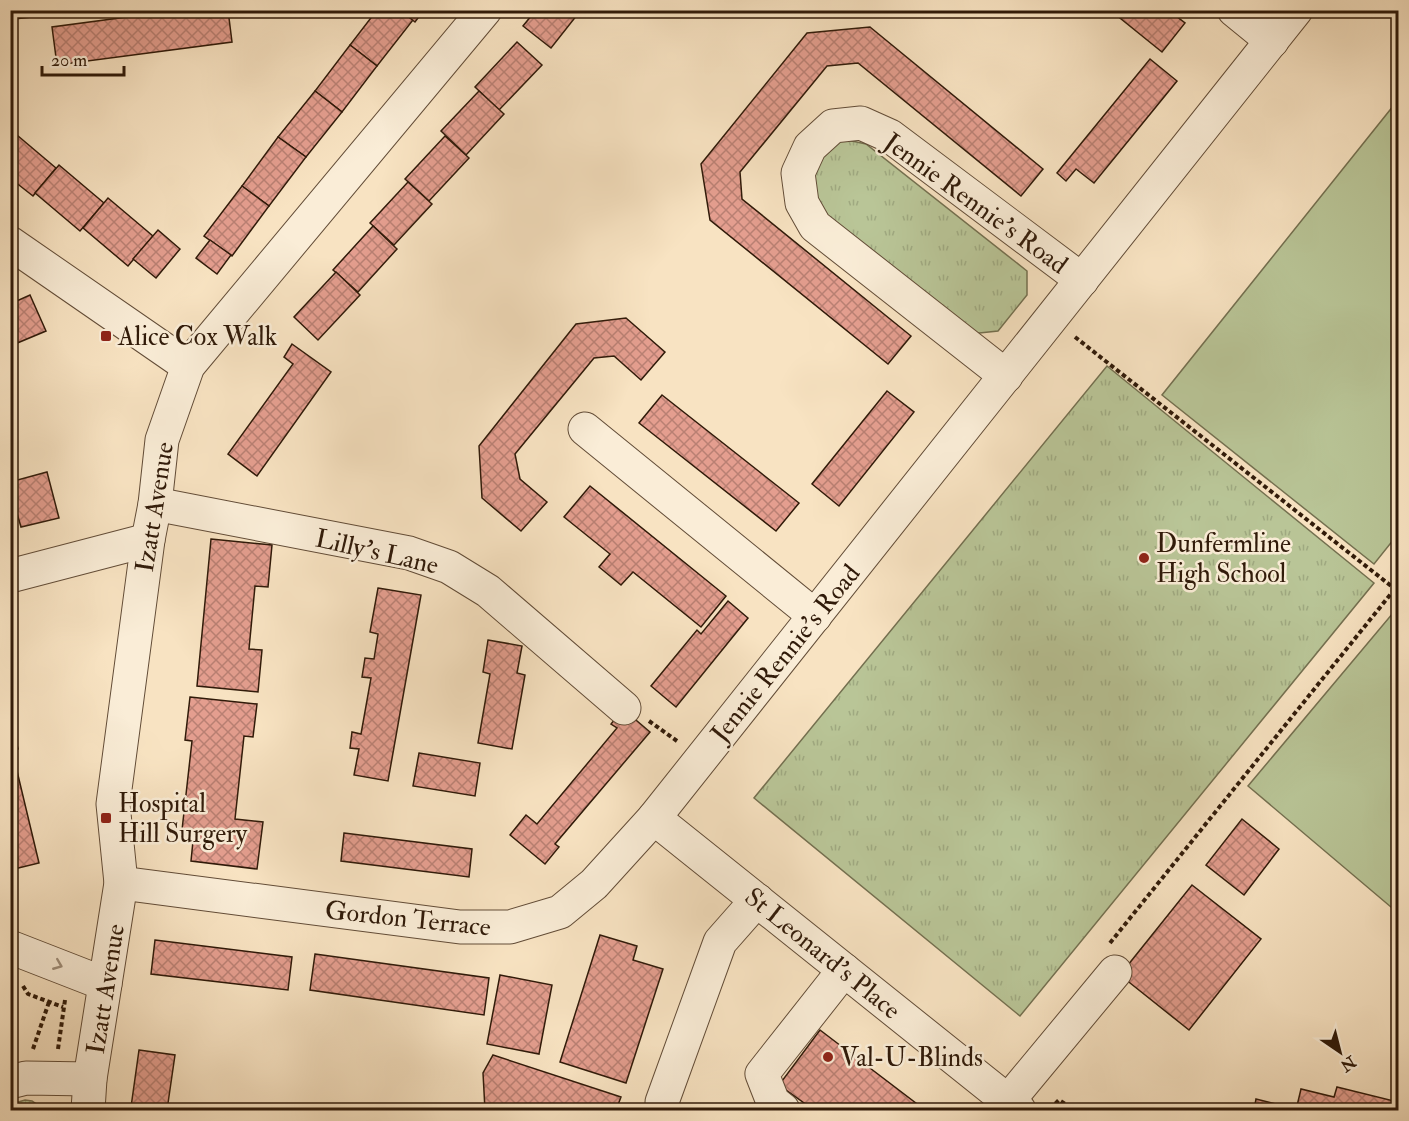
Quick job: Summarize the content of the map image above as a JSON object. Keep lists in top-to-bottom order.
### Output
{
  "streets": {
    "street": [
      "Jennie Rennie's Road",
      "Izatt Avenue",
      "Lilly's Lane",
      "Gordon Terrace",
      "St Leonard's Place"
    ]
  },
  "crossings": [
    ["Jennie Rennie's Road", "Gordon Terrace"],
    ["Jennie Rennie's Road", "St Leonard's Place"],
    ["Izatt Avenue", "Lilly's Lane"],
    ["Izatt Avenue", "Gordon Terrace"],
    ["Gordon Terrace", "St Leonard's Place"]
  ],
  "places": {
    "transit": ["Alice Cox Walk", "Hospital Hill Surgery"],
    "other": ["Dunfermline High School", "Val-U-Blinds"]
  },
  "scale_bar": "20 m",
  "north": "bottom right"
}
